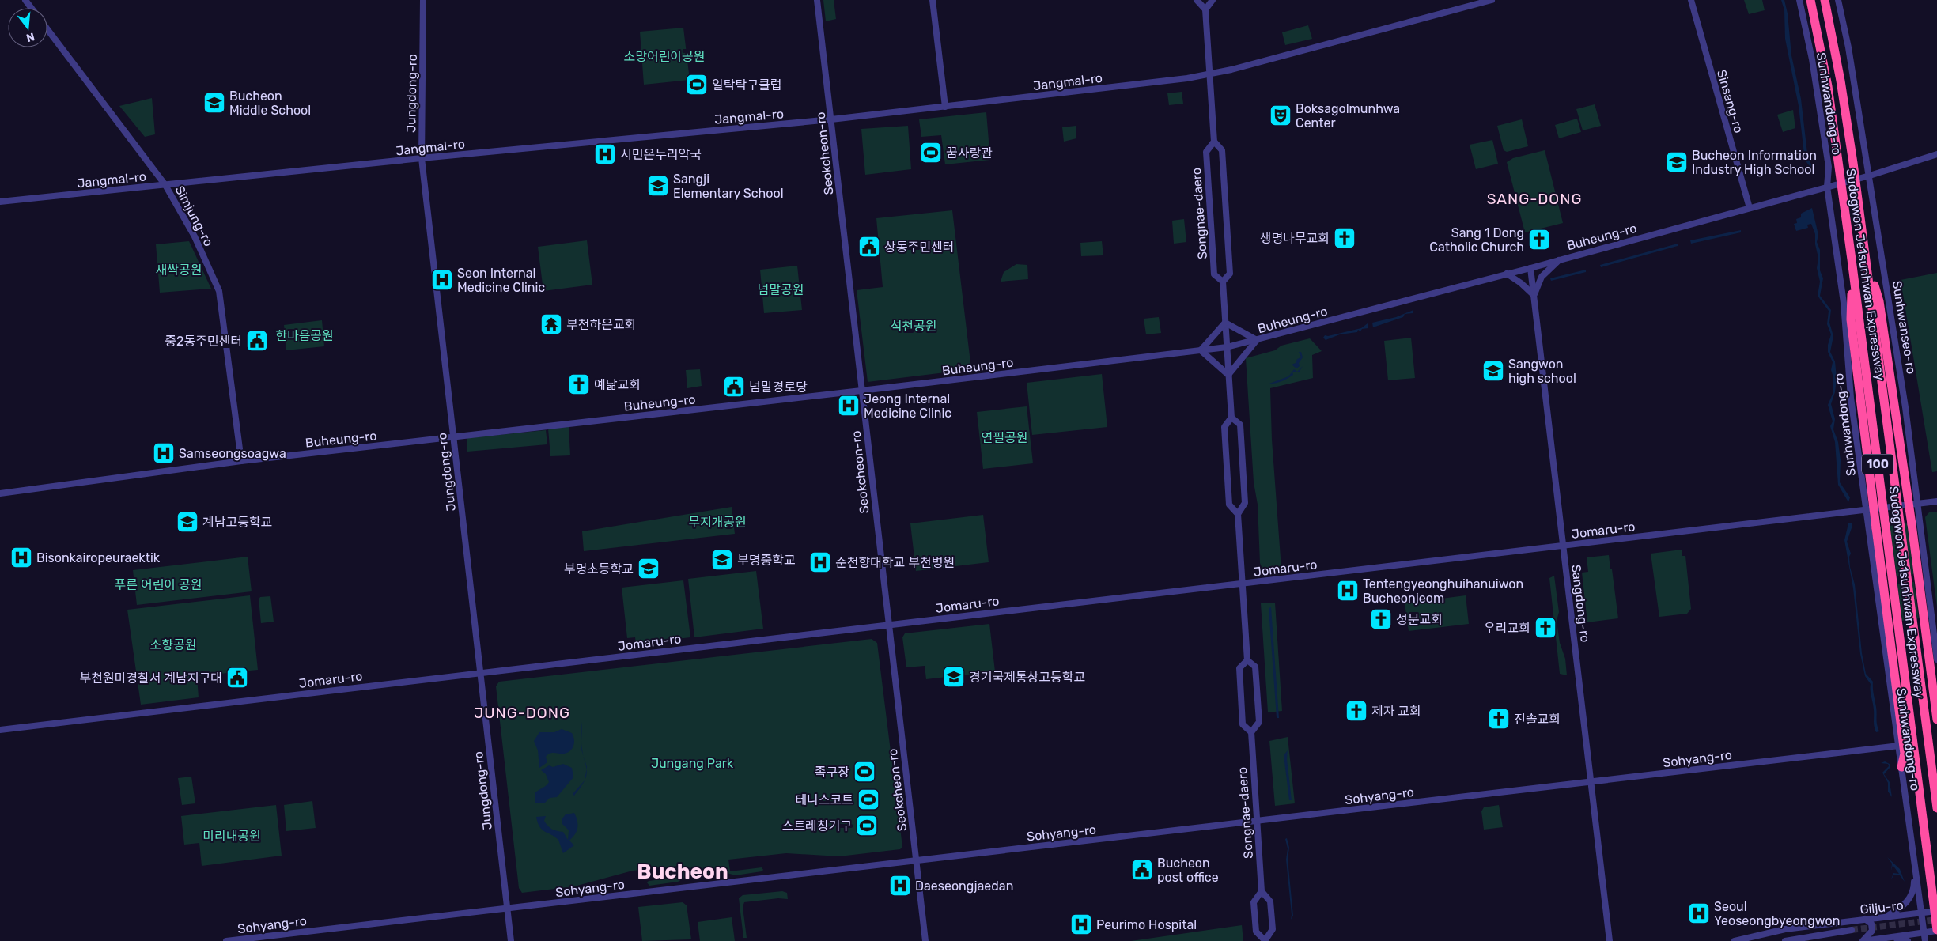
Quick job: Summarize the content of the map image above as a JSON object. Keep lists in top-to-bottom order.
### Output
{
  "streets": {
    "highway": ["Sudogwon Je1sunhwan Expressway", "100"],
    "street": [
      "Jangmal-ro",
      "Jungdong-ro",
      "Sinsang-ro",
      "Sunhwandong-ro",
      "Seokcheon-ro",
      "Songnae-daero",
      "Simjung-ro",
      "Buheung-ro",
      "Sunhwanseo-ro",
      "Jomaru-ro",
      "Sangdong-ro",
      "Sohyang-ro",
      "Gilju-ro"
    ]
  },
  "crossings": [
    ["Jangmal-ro", "Jungdong-ro"],
    ["Jangmal-ro", "Seokcheon-ro"],
    ["Jangmal-ro", "Songnae-daero"],
    ["Jangmal-ro", "Simjung-ro"],
    ["Jungdong-ro", "Buheung-ro"],
    ["Jungdong-ro", "Jomaru-ro"],
    ["Jungdong-ro", "Sohyang-ro"],
    ["Sinsang-ro", "Buheung-ro"],
    ["Sunhwandong-ro", "Buheung-ro"],
    ["Sunhwandong-ro", "Jomaru-ro"],
    ["Sunhwandong-ro", "Sohyang-ro"],
    ["Sunhwandong-ro", "Gilju-ro"],
    ["Seokcheon-ro", "Buheung-ro"],
    ["Seokcheon-ro", "Jomaru-ro"],
    ["Seokcheon-ro", "Sohyang-ro"],
    ["Songnae-daero", "Buheung-ro"],
    ["Songnae-daero", "Jomaru-ro"],
    ["Songnae-daero", "Sohyang-ro"],
    ["Simjung-ro", "Buheung-ro"],
    ["Buheung-ro", "Sunhwanseo-ro"],
    ["Buheung-ro", "Sangdong-ro"],
    ["Sunhwanseo-ro", "Jomaru-ro"],
    ["Jomaru-ro", "Sangdong-ro"],
    ["Sangdong-ro", "Sohyang-ro"]
  ],
  "districts": ["SANG-DONG", "JUNG-DONG", "Bucheon"],
  "parks": [
    "소망어린이공원",
    "새싹공원",
    "넘말공원",
    "석천공원",
    "한마음공원",
    "연필공원",
    "무지개공원",
    "푸른 어린이 공원",
    "소향공원",
    "Jungang Park",
    "미리내공원"
  ],
  "places": {
    "sports": [
      "일탁탁구클럽",
      "꿈사랑관",
      "족구장",
      "테니스코트",
      "스트레칭기구"
    ],
    "school or university": [
      "Bucheon Middle School",
      "Bucheon Information Industry High School",
      "Sangji Elementary School",
      "Sangwon high school",
      "계남고등학교",
      "부명중학교",
      "부명초등학교",
      "경기국제통상고등학교"
    ],
    "theatre": ["Boksagolmunhwa Center"],
    "hospital": [
      "시민온누리약국",
      "Seon Internal Medicine Clinic",
      "Jeong Internal Medicine Clinic",
      "Samseongsoagwa",
      "Bisonkairopeuraektik",
      "순천향대학교 부천병원",
      "Tentengyeonghuihanuiwon Bucheonjeom",
      "Daeseongjaedan",
      "Seoul Yeoseongbyeongwon",
      "Peurimo Hospital"
    ],
    "church": [
      "생명나무교회",
      "Sang 1 Dong Catholic Church",
      "예닮교회",
      "성문교회",
      "우리교회",
      "제자 교회",
      "진솔교회"
    ],
    "public building": [
      "상동주민센터",
      "중2동주민센터",
      "넘말경로당",
      "부천원미경찰서 계남지구대",
      "Bucheon post office"
    ],
    "temple": ["부천하은교회"]
  },
  "north": "bottom"
}
